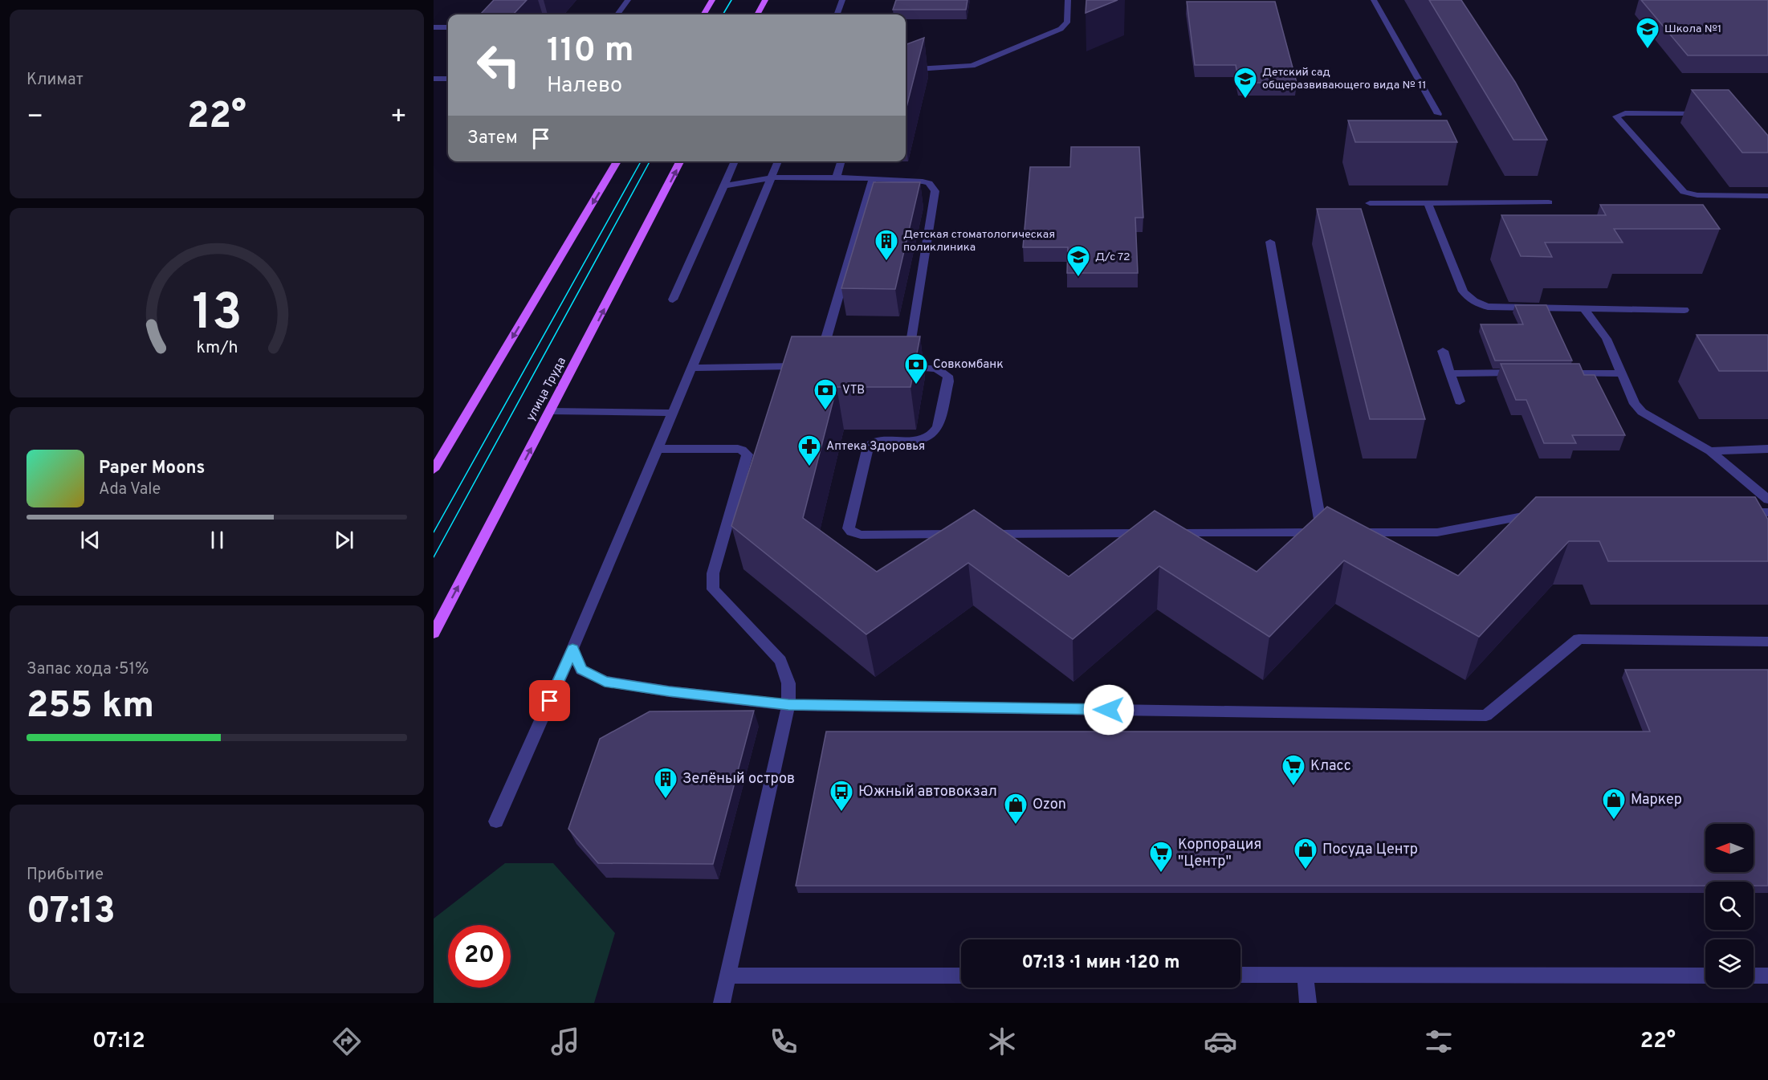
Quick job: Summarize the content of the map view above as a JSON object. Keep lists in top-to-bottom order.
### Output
{
  "streets": {
    "main road": ["улица Труда"]
  },
  "places": {
    "school or university": ["Школа №1", "Детский сад общеразвивающего вида № 11", "Д/с 72"],
    "building": ["Детская стоматологическая поликлиника", "Зелёный остров"],
    "bank": ["Совкомбанк", "VTB"],
    "pharmacy": ["Аптека Здоровья"],
    "supermarket": ["Класс", "Корпорация \"Центр\""],
    "bus stop": ["Южный автовокзал"],
    "shop": ["Маркер", "Ozon", "Посуда Центр"]
  },
  "north": "left",
  "page": {
    "tile": [
      "Климат",
      ["Запас хода · 51%", "255 km"],
      ["Прибытие", "07:13"]
    ],
    "turn": ["110 m", "Налево"],
    "heat": ["−", "22°", "+"],
    "then": "Затем",
    "song": ["Paper Moons", "Ada Vale"],
    "limit": "20",
    "trip": "07:13 · 1 мин · 120 m",
    "tabs": ["07:12", "22°"],
    "gauge": ["13", "km/h"]
  }
}
